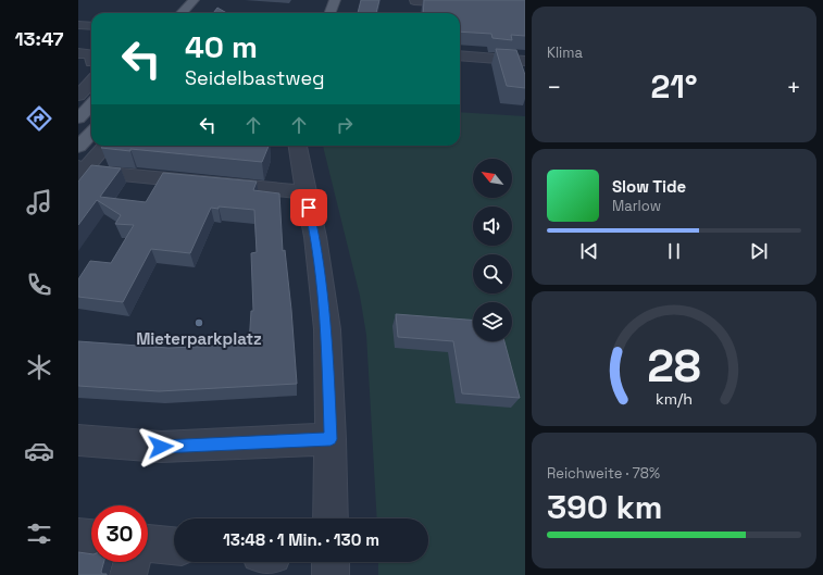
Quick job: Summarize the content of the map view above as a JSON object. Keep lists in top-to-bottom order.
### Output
{
  "places": ["Mieterparkplatz"],
  "north": "top left",
  "page": {
    "tabs": "13:47",
    "tile": [
      "Klima",
      ["Reichweite · 78%", "390 km"]
    ],
    "turn": ["40 m", "Seidelbastweg"],
    "heat": ["−", "21°", "+"],
    "song": ["Slow Tide", "Marlow"],
    "limit": "30",
    "trip": "13:48 · 1 Min. · 130 m",
    "gauge": ["28", "km/h"]
  }
}
